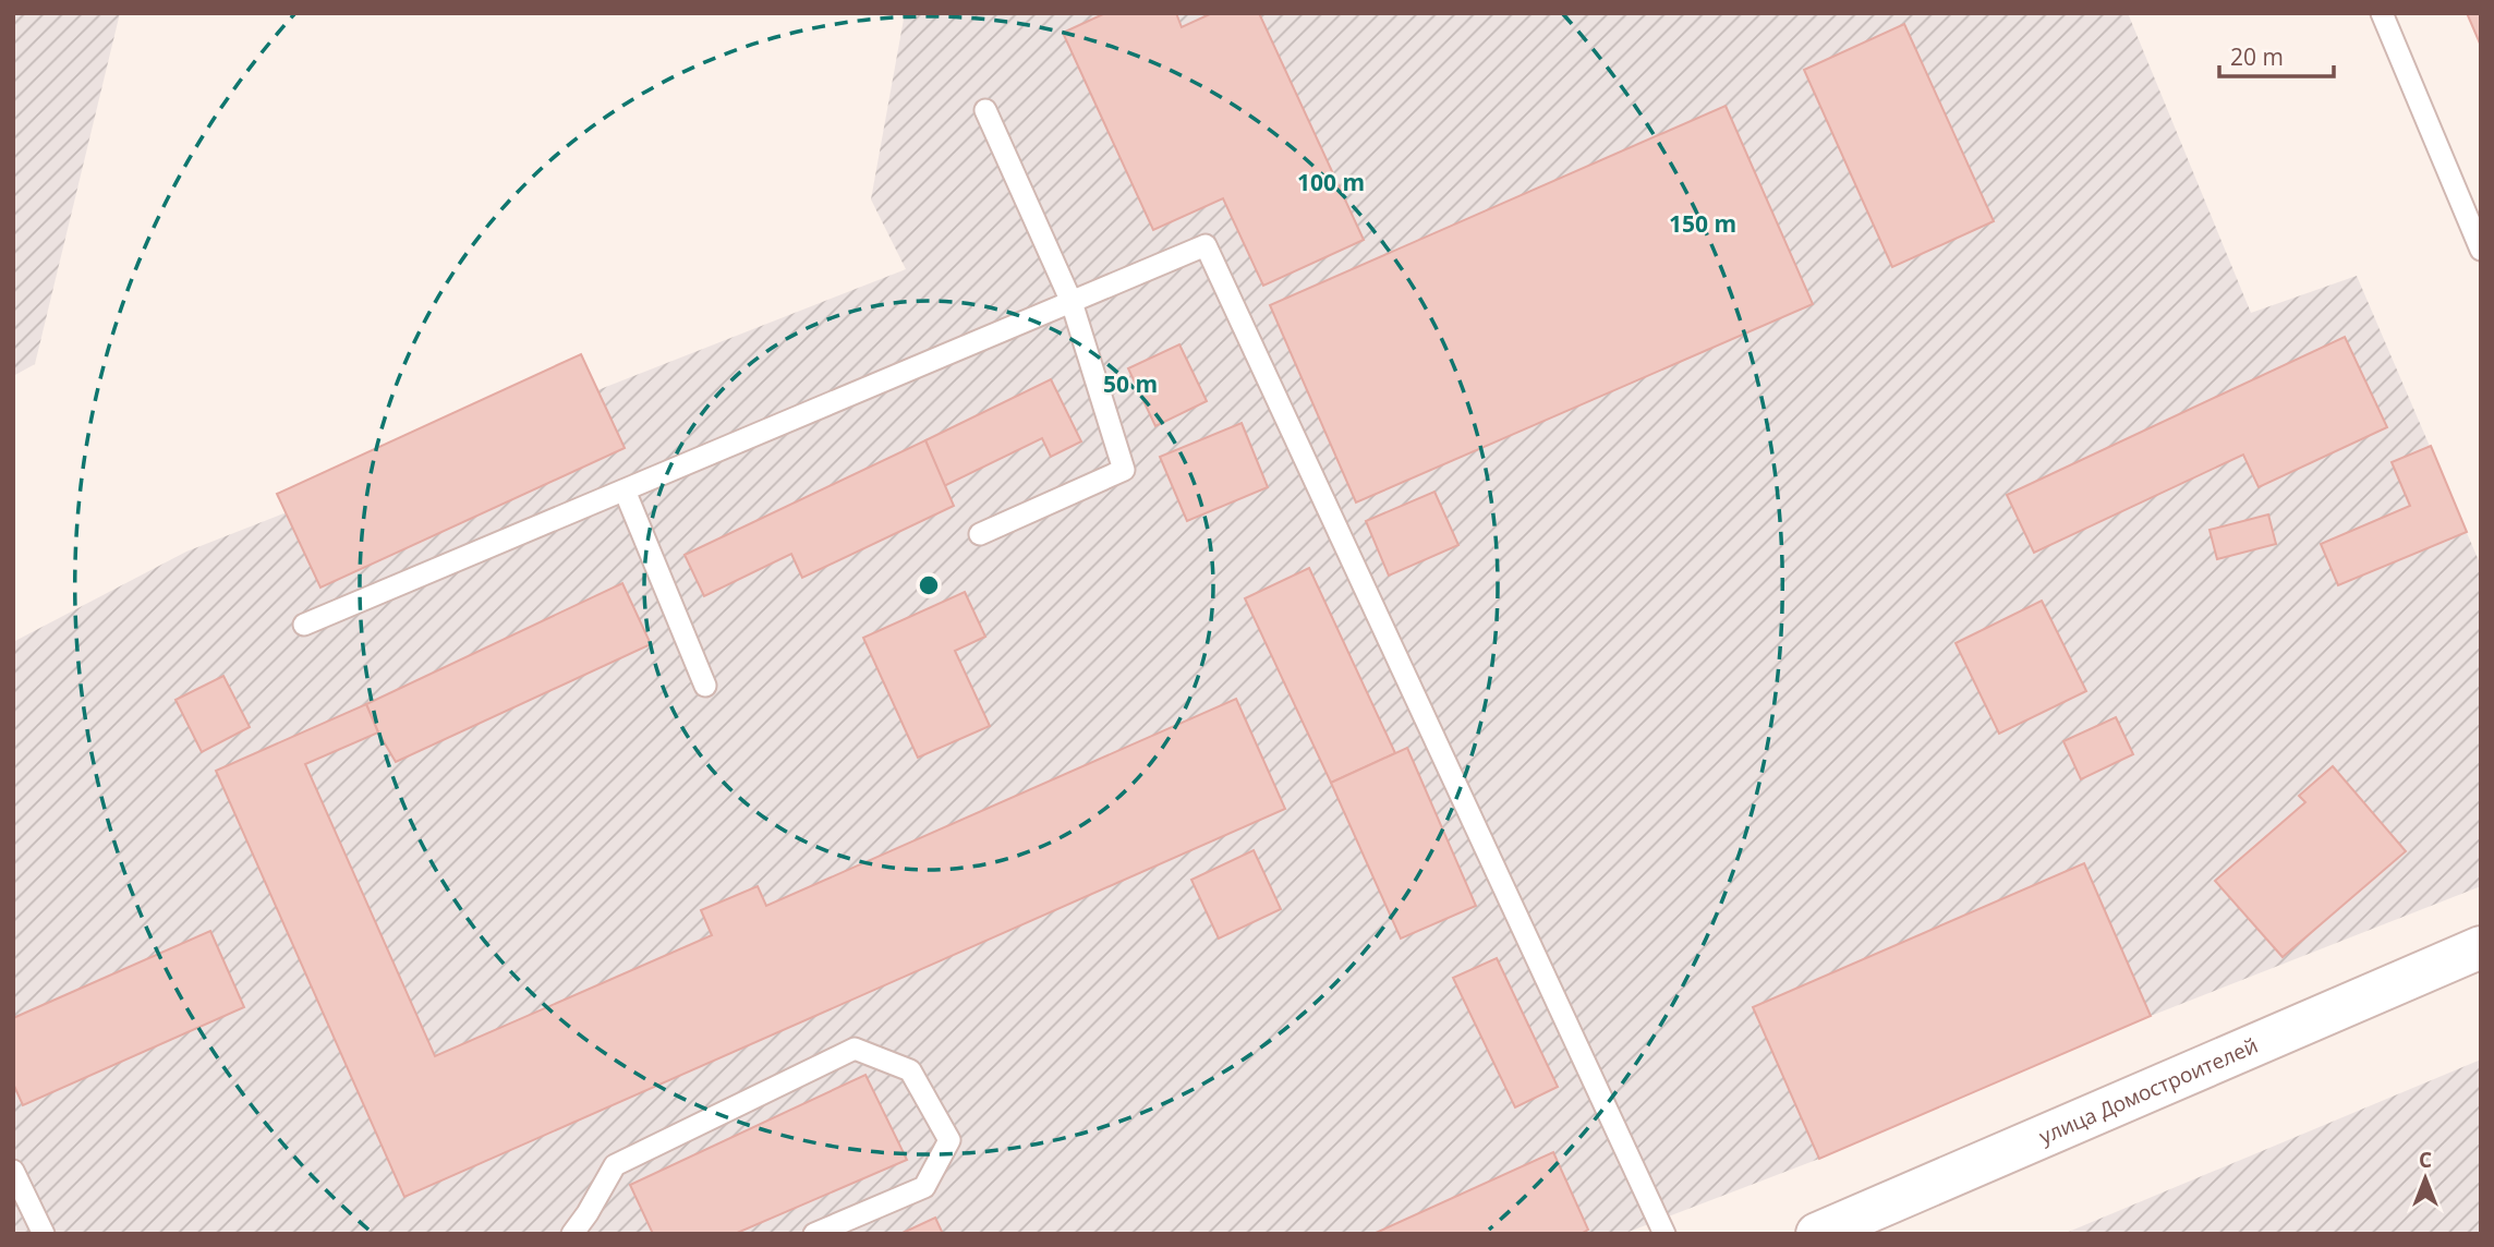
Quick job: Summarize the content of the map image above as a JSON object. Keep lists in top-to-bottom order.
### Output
{
  "streets": {
    "street": ["улица Домостроителей"]
  },
  "scale_bar": "20 m",
  "north": "top",
  "rings": ["100 m", "150 m", "50 m"]
}
